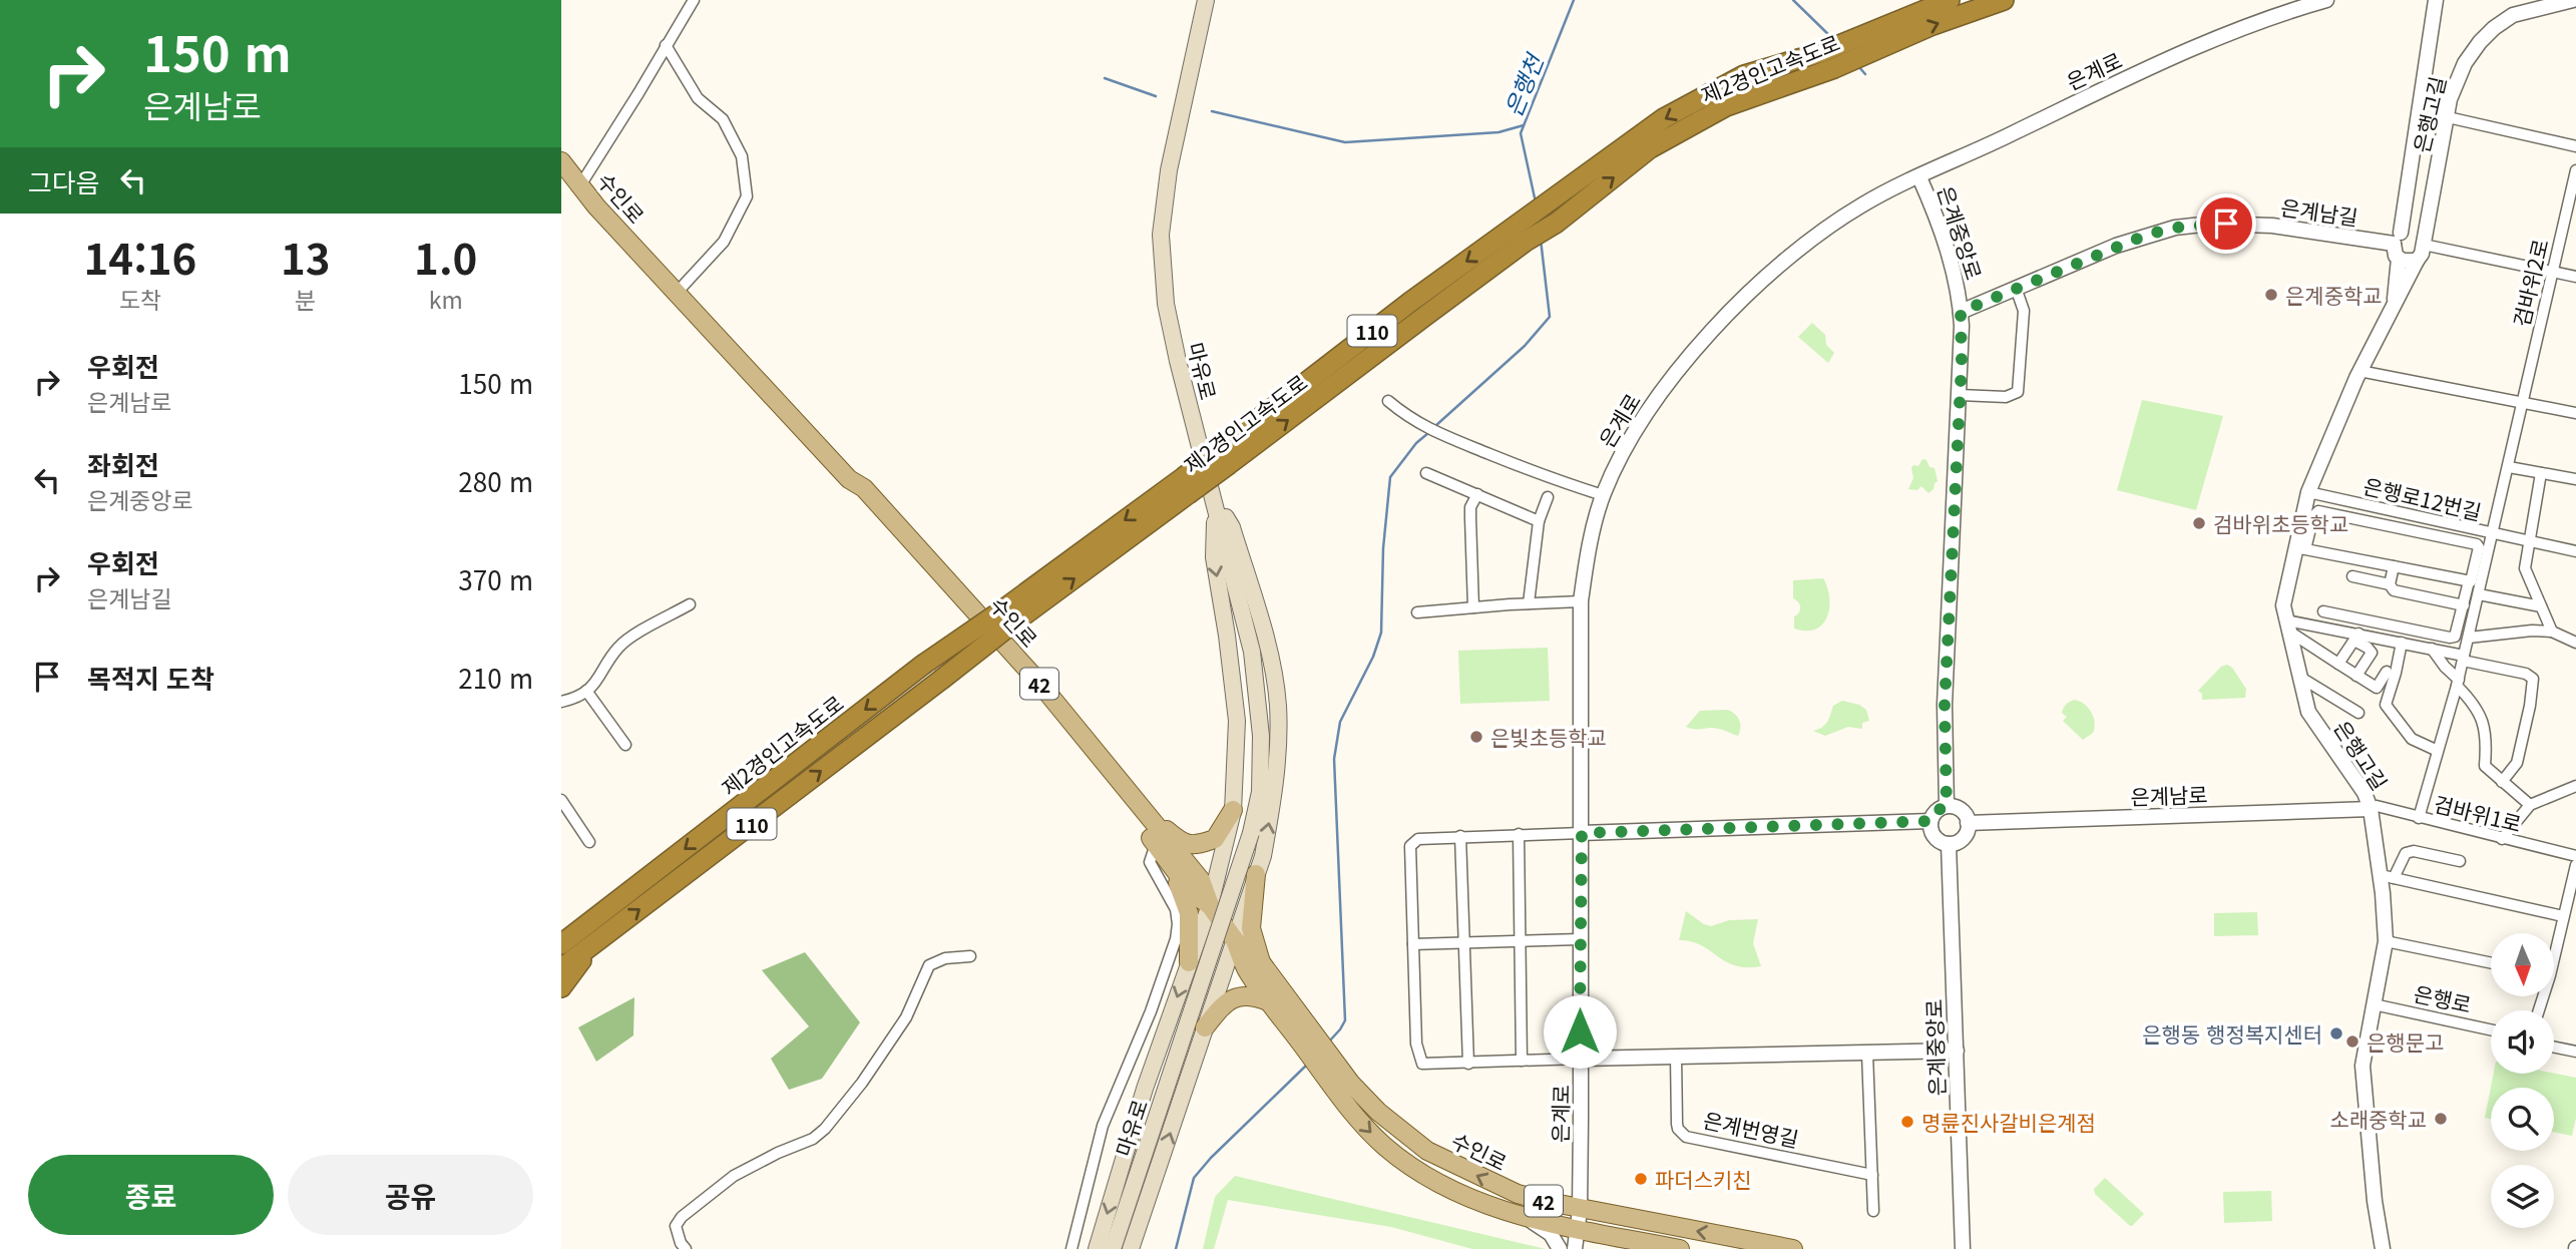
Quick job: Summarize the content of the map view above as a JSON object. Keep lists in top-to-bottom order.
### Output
{
  "streets": {
    "highway": ["제2경인고속도로", "110"],
    "main road": ["수인로", "마유로", "42"],
    "street": [
      "은계로",
      "은행고길",
      "은계남길",
      "은계중앙로",
      "검바위2로",
      "은행로12번길",
      "은계남로",
      "검바위1로",
      "은행로",
      "은계번영길"
    ]
  },
  "crossings": [
    ["은계로", "수인로"],
    ["은계로", "은계중앙로"],
    ["은행고길", "은계남길"],
    ["은행고길", "은행로12번길"],
    ["은행고길", "은계남로"],
    ["은행고길", "검바위1로"],
    ["은행고길", "은행로"],
    ["은계남길", "은계중앙로"],
    ["은계중앙로", "은계남로"],
    ["검바위2로", "은행로12번길"],
    ["검바위2로", "검바위1로"],
    ["은계남로", "검바위1로"]
  ],
  "water": ["은행천"],
  "places": [
    "은계중학교",
    "검바위초등학교",
    "은빛초등학교",
    "은행동 행정복지센터",
    "은행문고",
    "소래중학교",
    "명륜진사갈비은계점",
    "파더스키친"
  ],
  "north": "bottom",
  "page": {
    "turn": ["150 m", "은계남로"],
    "then": "그다음",
    "eta": [
      "14:16",
      "도착",
      "13",
      "분",
      "1.0",
      "km"
    ],
    "list": [
      {
        "name": "우회전",
        "note": "은계남로",
        "value": "150 m"
      },
      {
        "name": "좌회전",
        "note": "은계중앙로",
        "value": "280 m"
      },
      {
        "name": "우회전",
        "note": "은계남길",
        "value": "370 m"
      },
      {
        "name": "목적지 도착",
        "value": "210 m"
      }
    ],
    "buttons": ["종료", "공유"]
  }
}
